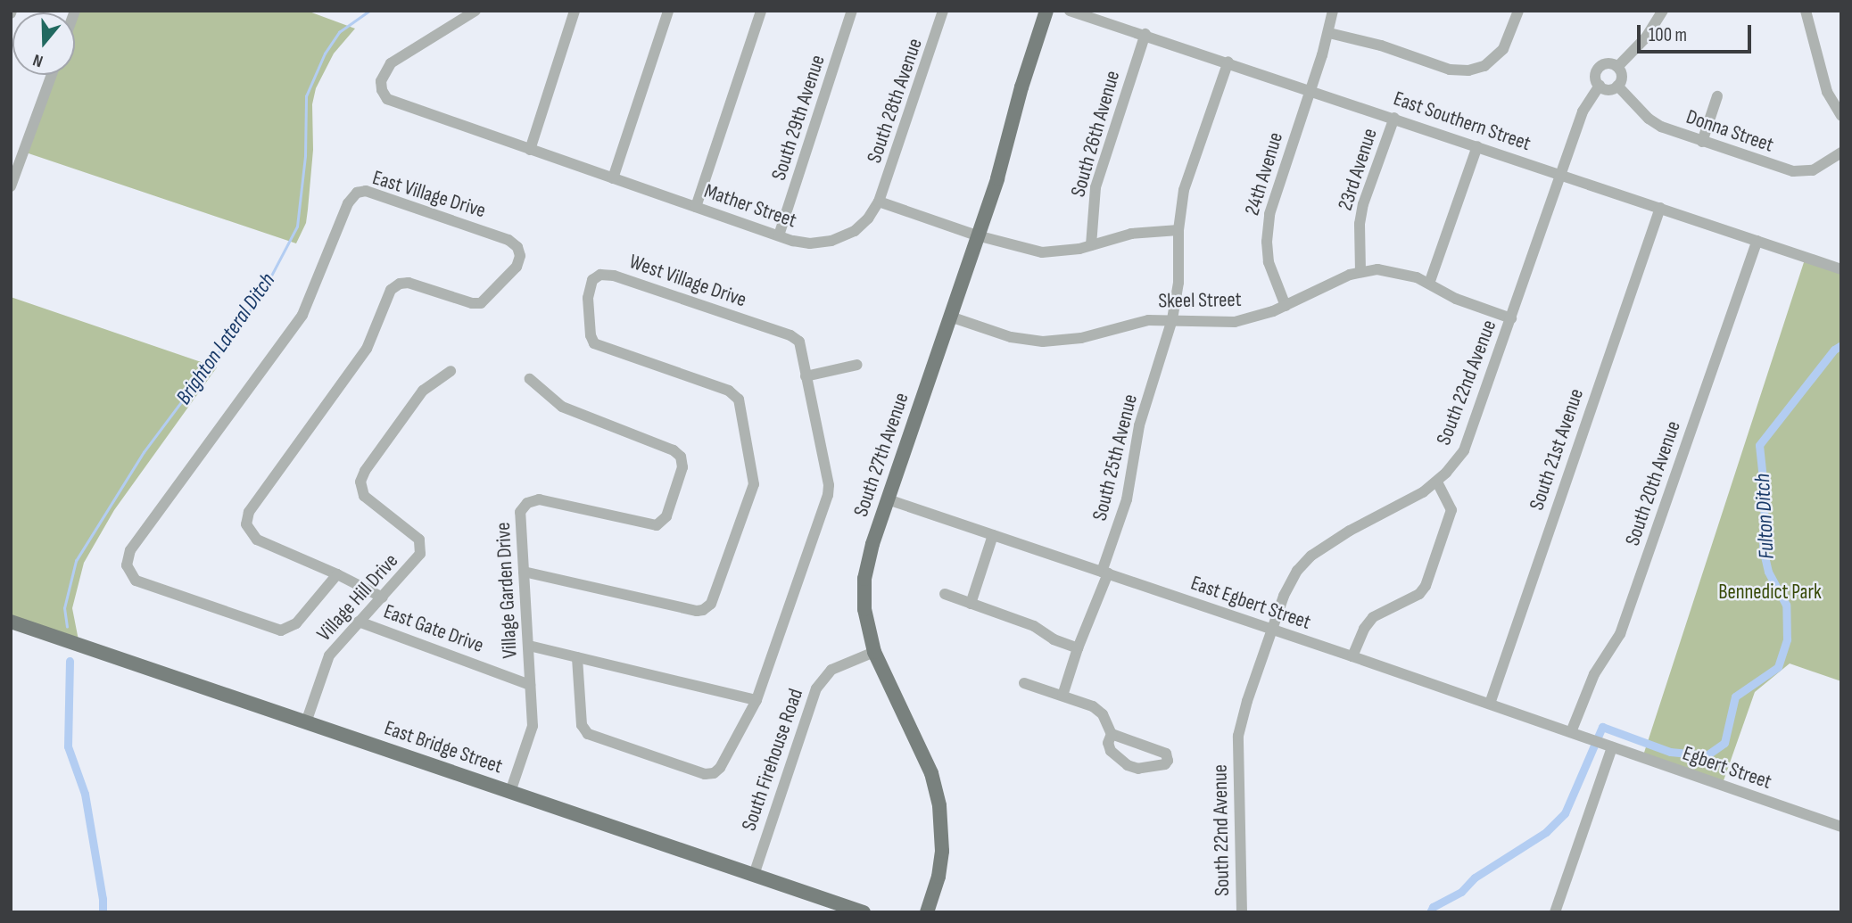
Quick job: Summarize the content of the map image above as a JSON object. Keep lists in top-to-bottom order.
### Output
{
  "streets": {
    "main road": ["South 27th Avenue", "East Bridge Street"],
    "street": [
      "South 28th Avenue",
      "South 29th Avenue",
      "East Southern Street",
      "Donna Street",
      "South 26th Avenue",
      "23rd Avenue",
      "24th Avenue",
      "East Village Drive",
      "Mather Street",
      "West Village Drive",
      "Skeel Street",
      "South 22nd Avenue",
      "South 21st Avenue",
      "South 25th Avenue",
      "South 20th Avenue",
      "Village Garden Drive",
      "Village Hill Drive",
      "East Egbert Street",
      "East Gate Drive",
      "South Firehouse Road",
      "Egbert Street"
    ]
  },
  "crossings": [
    ["South 28th Avenue", "Mather Street"],
    ["South 29th Avenue", "Mather Street"],
    ["East Southern Street", "South 26th Avenue"],
    ["East Southern Street", "23rd Avenue"],
    ["East Southern Street", "24th Avenue"],
    ["East Southern Street", "South 22nd Avenue"],
    ["East Southern Street", "South 21st Avenue"],
    ["East Southern Street", "South 25th Avenue"],
    ["East Southern Street", "South 20th Avenue"],
    ["Donna Street", "South 22nd Avenue"],
    ["23rd Avenue", "Skeel Street"],
    ["24th Avenue", "Skeel Street"],
    ["East Village Drive", "Village Hill Drive"],
    ["West Village Drive", "Village Garden Drive"],
    ["Skeel Street", "South 22nd Avenue"],
    ["Skeel Street", "South 27th Avenue"],
    ["Skeel Street", "South 25th Avenue"],
    ["South 22nd Avenue", "East Egbert Street"],
    ["South 21st Avenue", "East Egbert Street"],
    ["South 27th Avenue", "East Egbert Street"],
    ["South 27th Avenue", "South Firehouse Road"],
    ["South 25th Avenue", "East Egbert Street"],
    ["South 20th Avenue", "East Egbert Street"],
    ["Village Garden Drive", "East Gate Drive"],
    ["Village Garden Drive", "East Bridge Street"],
    ["Village Hill Drive", "East Gate Drive"],
    ["Village Hill Drive", "East Bridge Street"],
    ["East Egbert Street", "Egbert Street"],
    ["East Bridge Street", "South Firehouse Road"]
  ],
  "water": ["Brighton Lateral Ditch", "Fulton Ditch"],
  "parks": ["Bennedict Park"],
  "scale_bar": "100 m",
  "north": "bottom"
}
